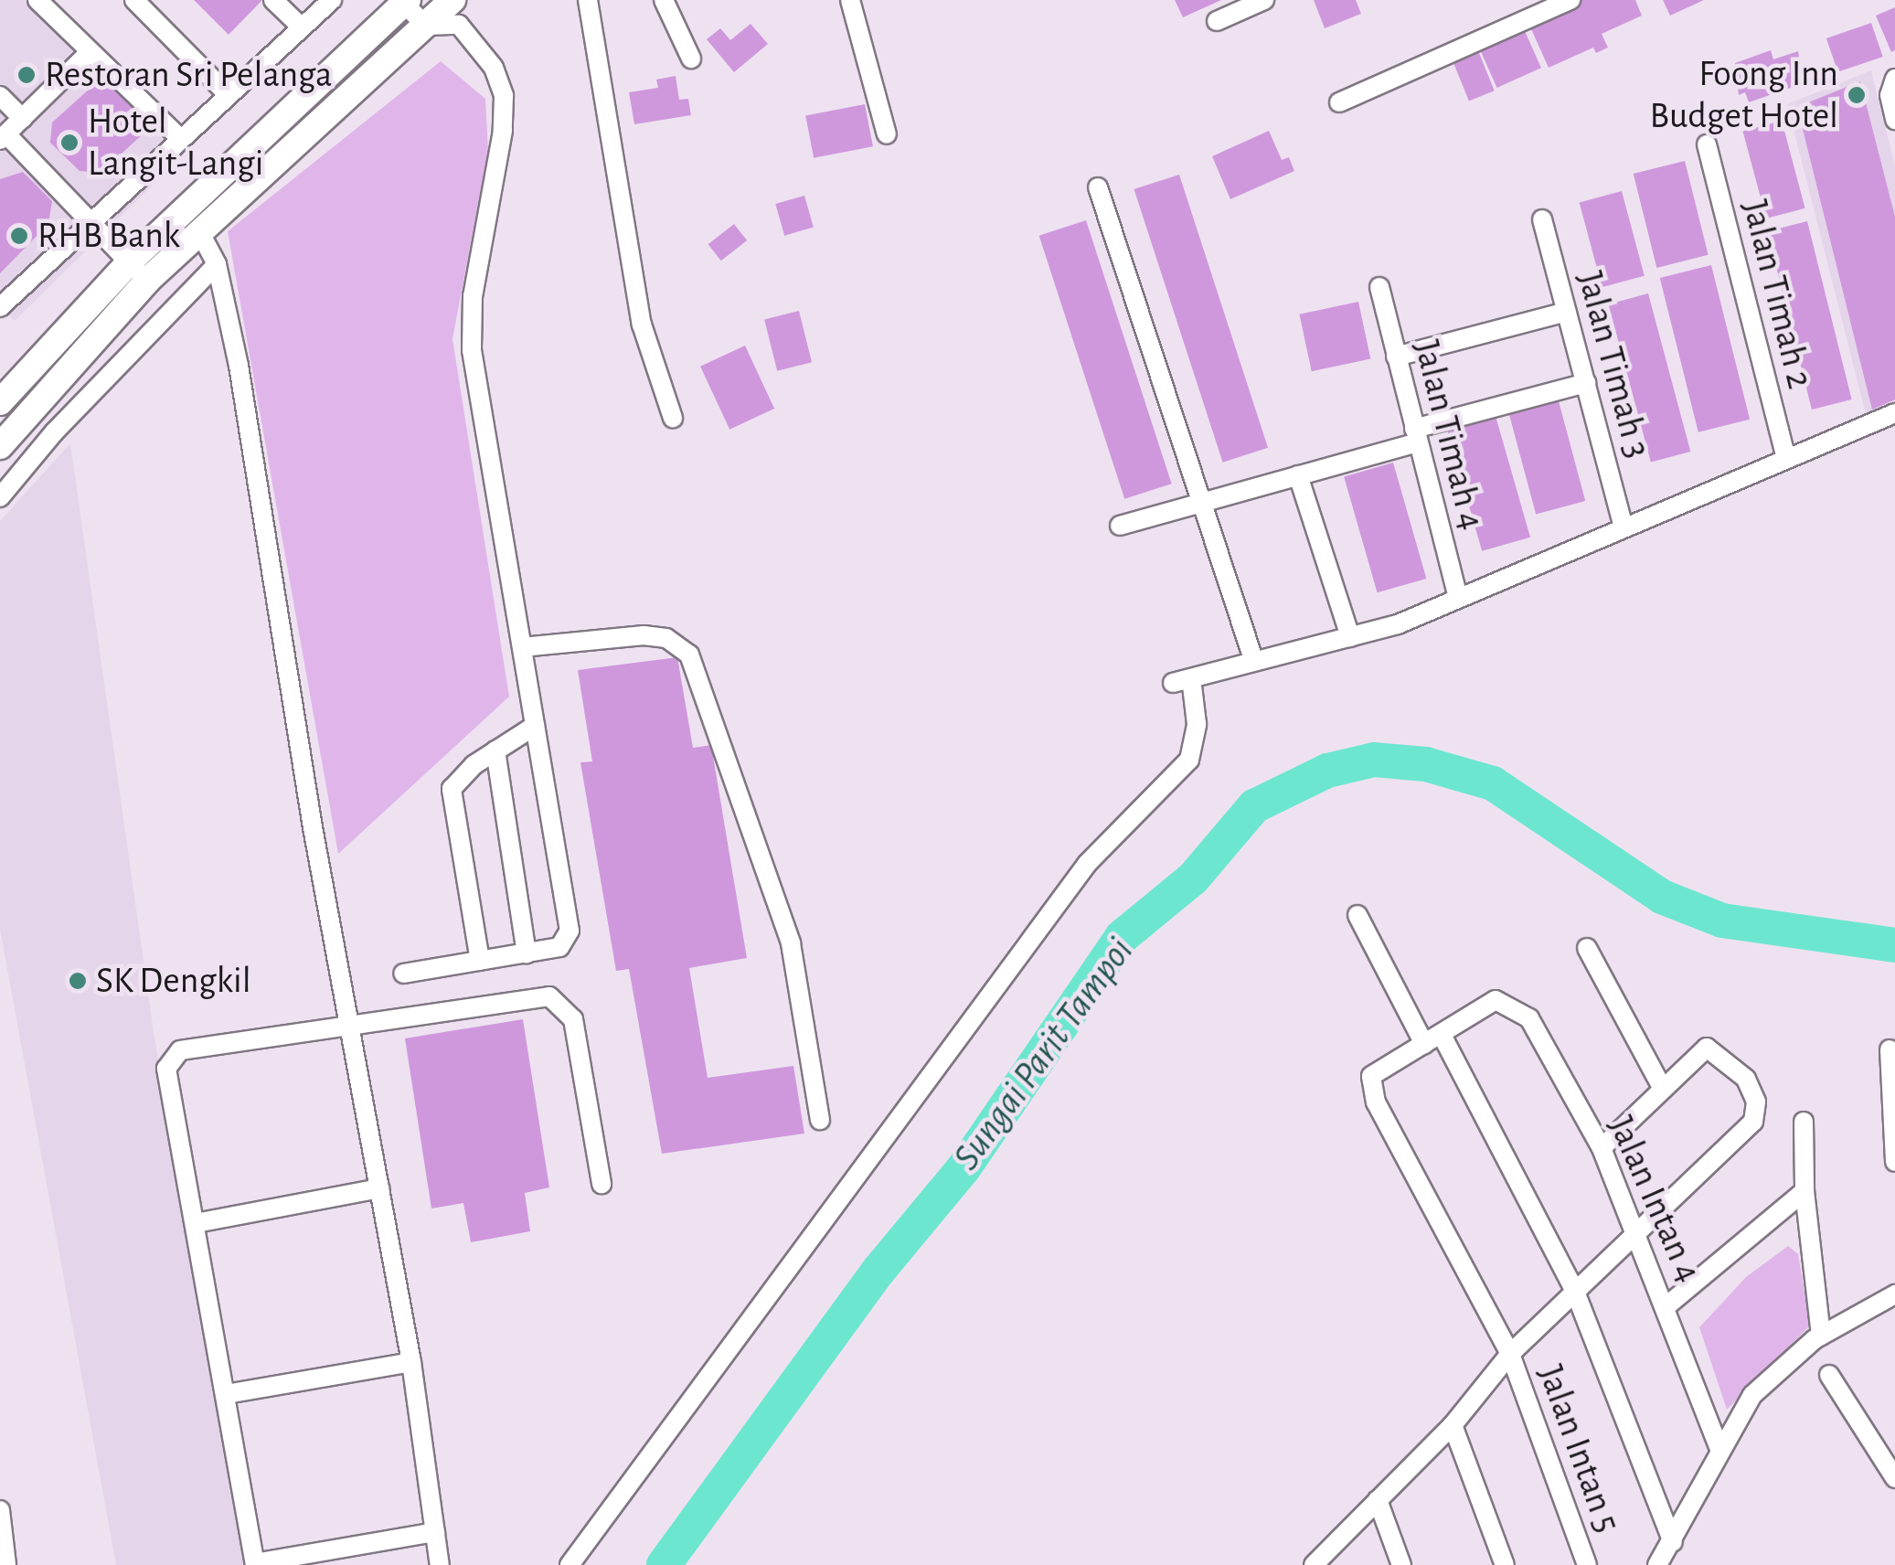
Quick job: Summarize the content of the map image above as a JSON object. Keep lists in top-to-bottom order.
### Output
{
  "streets": {
    "street": [
      "Jalan Timah 2",
      "Jalan Timah 3",
      "Jalan Timah 4",
      "Jalan Intan 4",
      "Jalan Intan 5"
    ]
  },
  "water": ["Sungai Parit Tampoi"],
  "places": [
    "Restoran Sri Pelanga",
    "Foong Inn Budget Hotel",
    "Hotel Langit-Langi",
    "RHB Bank",
    "SK Dengkil"
  ]
}
